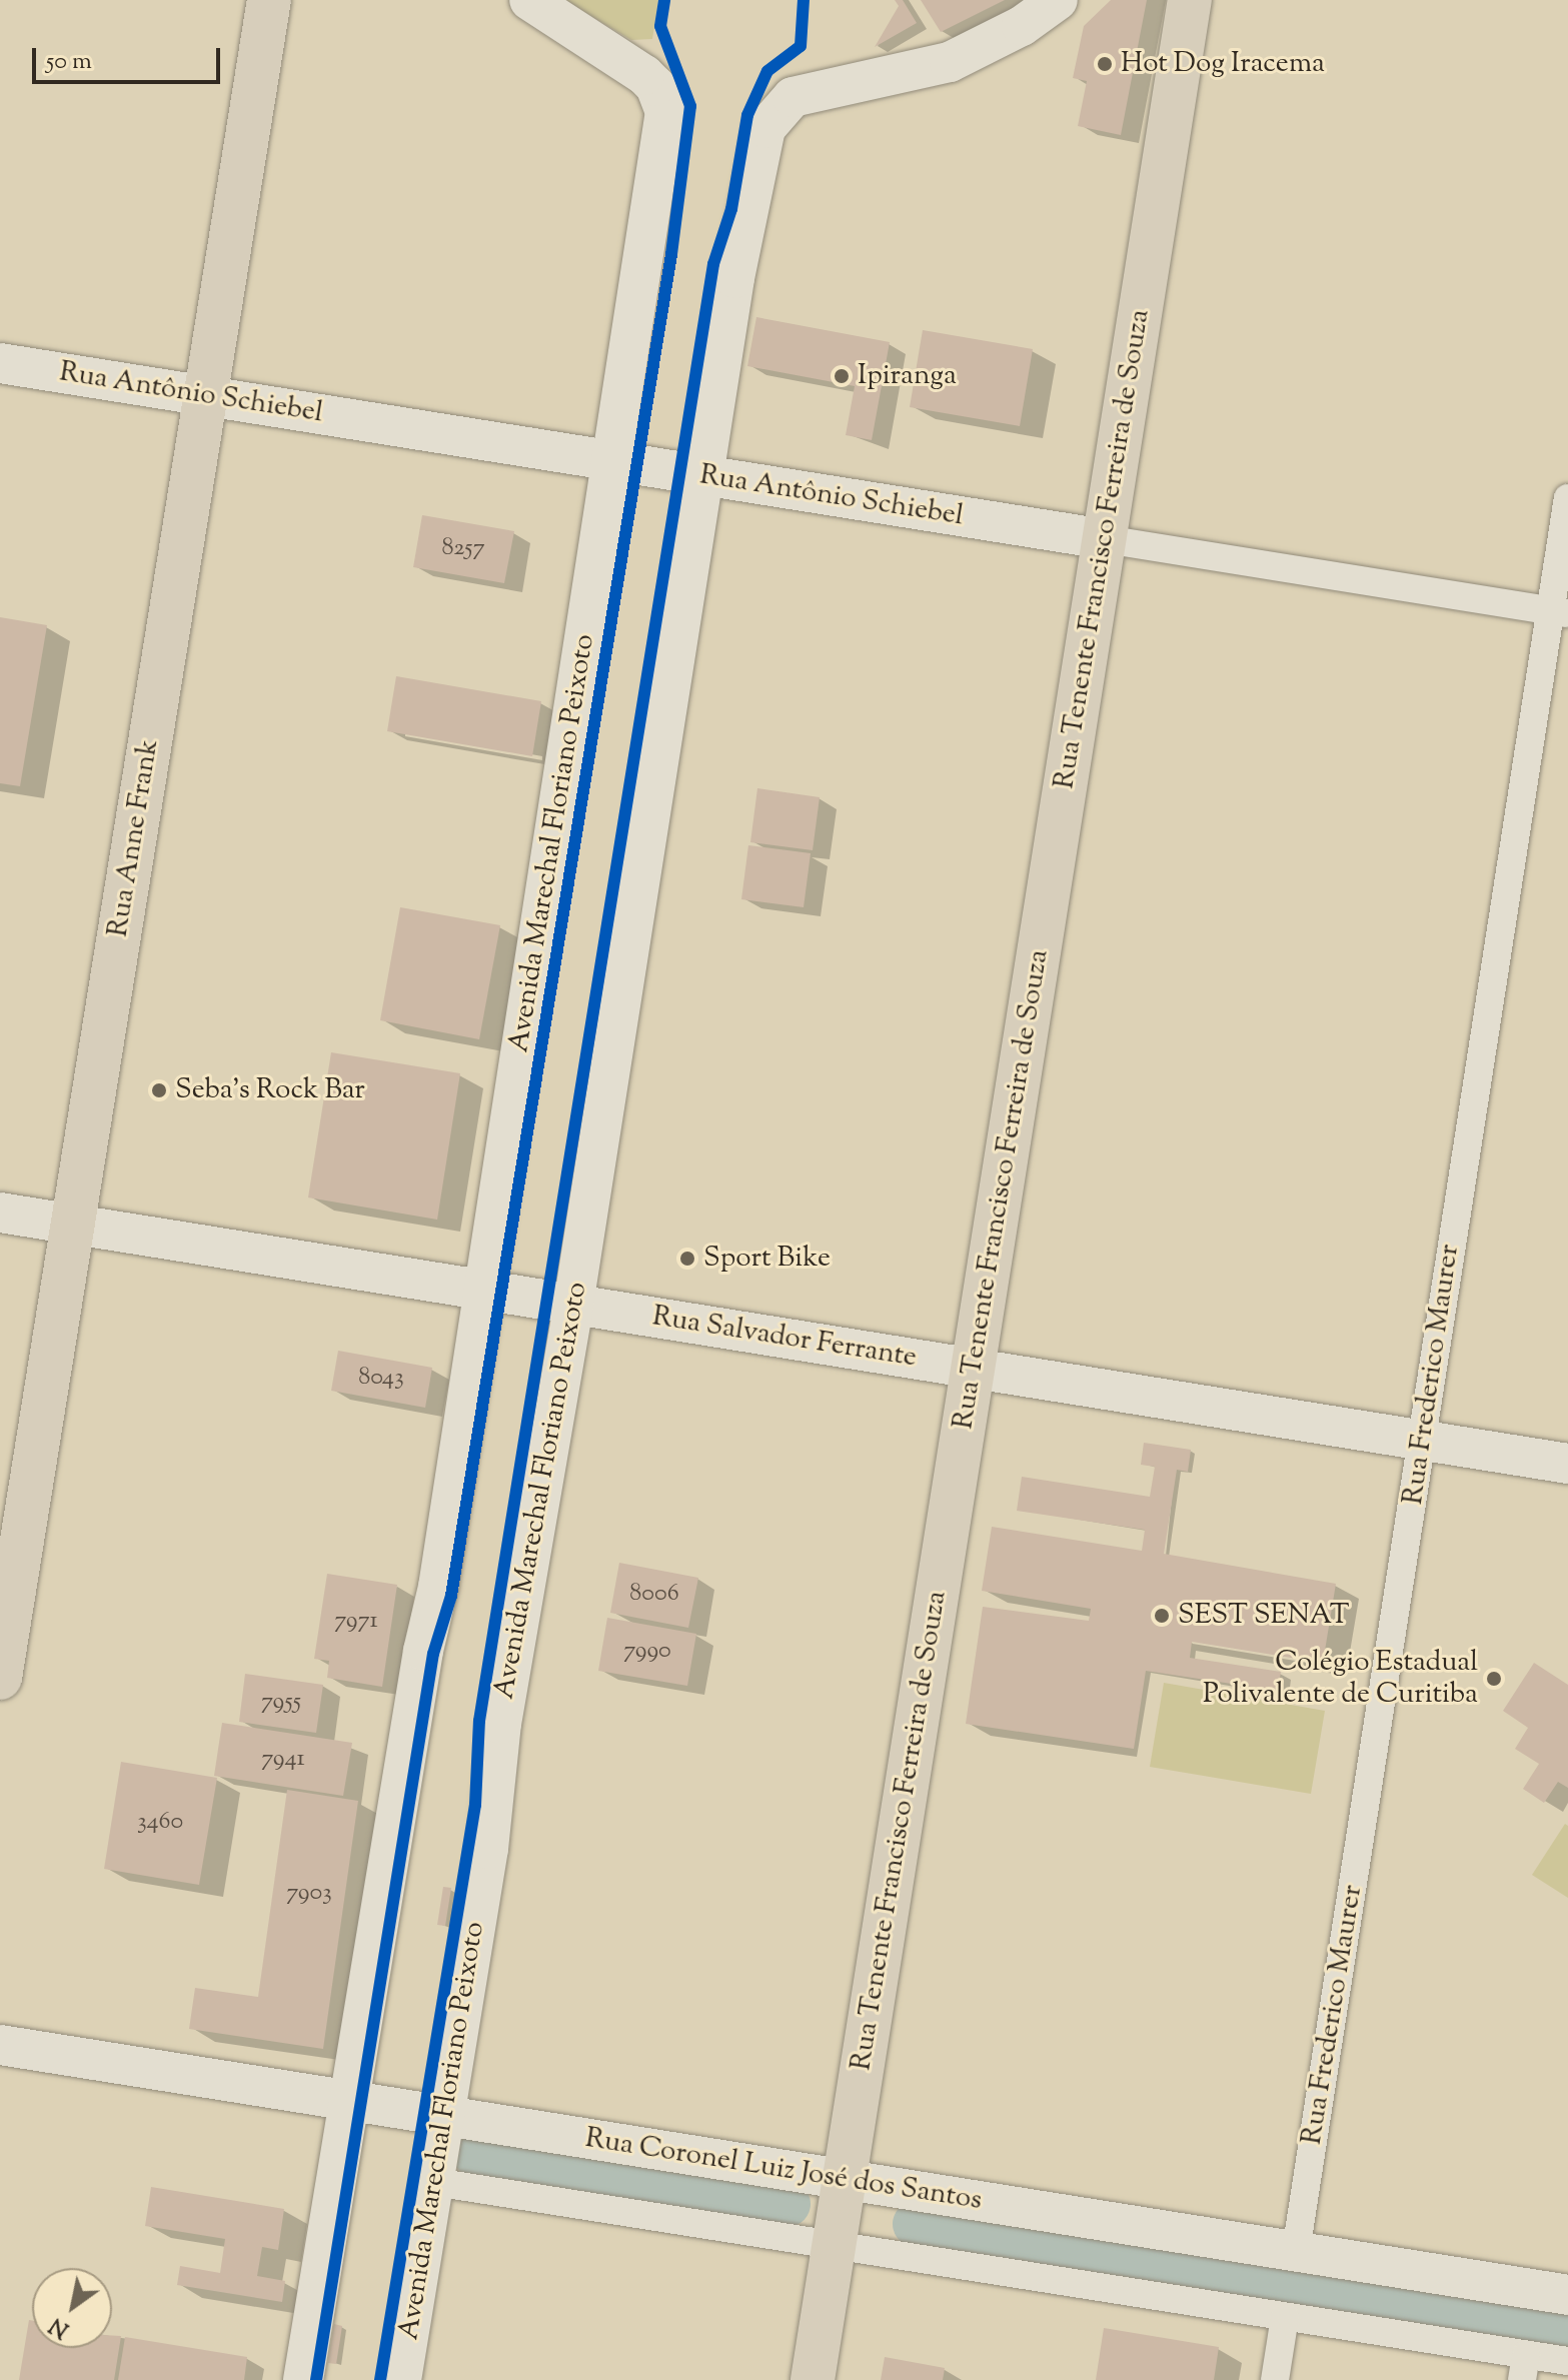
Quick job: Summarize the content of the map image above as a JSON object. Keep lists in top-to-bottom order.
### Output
{
  "streets": {
    "main road": ["Rua Tenente Francisco Ferreira de Souza", "Rua Anne Frank"],
    "street": [
      "Rua Antônio Schiebel",
      "Avenida Marechal Floriano Peixoto",
      "Rua Salvador Ferrante",
      "Rua Frederico Maurer",
      "Rua Coronel Luiz José dos Santos"
    ]
  },
  "crossings": [
    ["Rua Antônio Schiebel", "Rua Tenente Francisco Ferreira de Souza"],
    ["Rua Antônio Schiebel", "Rua Anne Frank"],
    ["Rua Antônio Schiebel", "Avenida Marechal Floriano Peixoto"],
    ["Rua Antônio Schiebel", "Rua Frederico Maurer"],
    ["Rua Tenente Francisco Ferreira de Souza", "Rua Salvador Ferrante"],
    ["Rua Tenente Francisco Ferreira de Souza", "Rua Coronel Luiz José dos Santos"],
    ["Rua Anne Frank", "Rua Salvador Ferrante"],
    ["Avenida Marechal Floriano Peixoto", "Rua Salvador Ferrante"],
    ["Avenida Marechal Floriano Peixoto", "Rua Coronel Luiz José dos Santos"],
    ["Rua Salvador Ferrante", "Rua Frederico Maurer"],
    ["Rua Frederico Maurer", "Rua Coronel Luiz José dos Santos"]
  ],
  "places": [
    "Hot Dog Iracema",
    "Ipiranga",
    "Seba's Rock Bar",
    "Sport Bike",
    "SEST SENAT",
    "Colégio Estadual Polivalente de Curitiba"
  ],
  "house_numbers": [
    "8257",
    "8043",
    "8006",
    "7971",
    "7990",
    "7955",
    "7941",
    "3460",
    "7903"
  ],
  "scale_bar": "50 m",
  "north": "bottom left"
}
